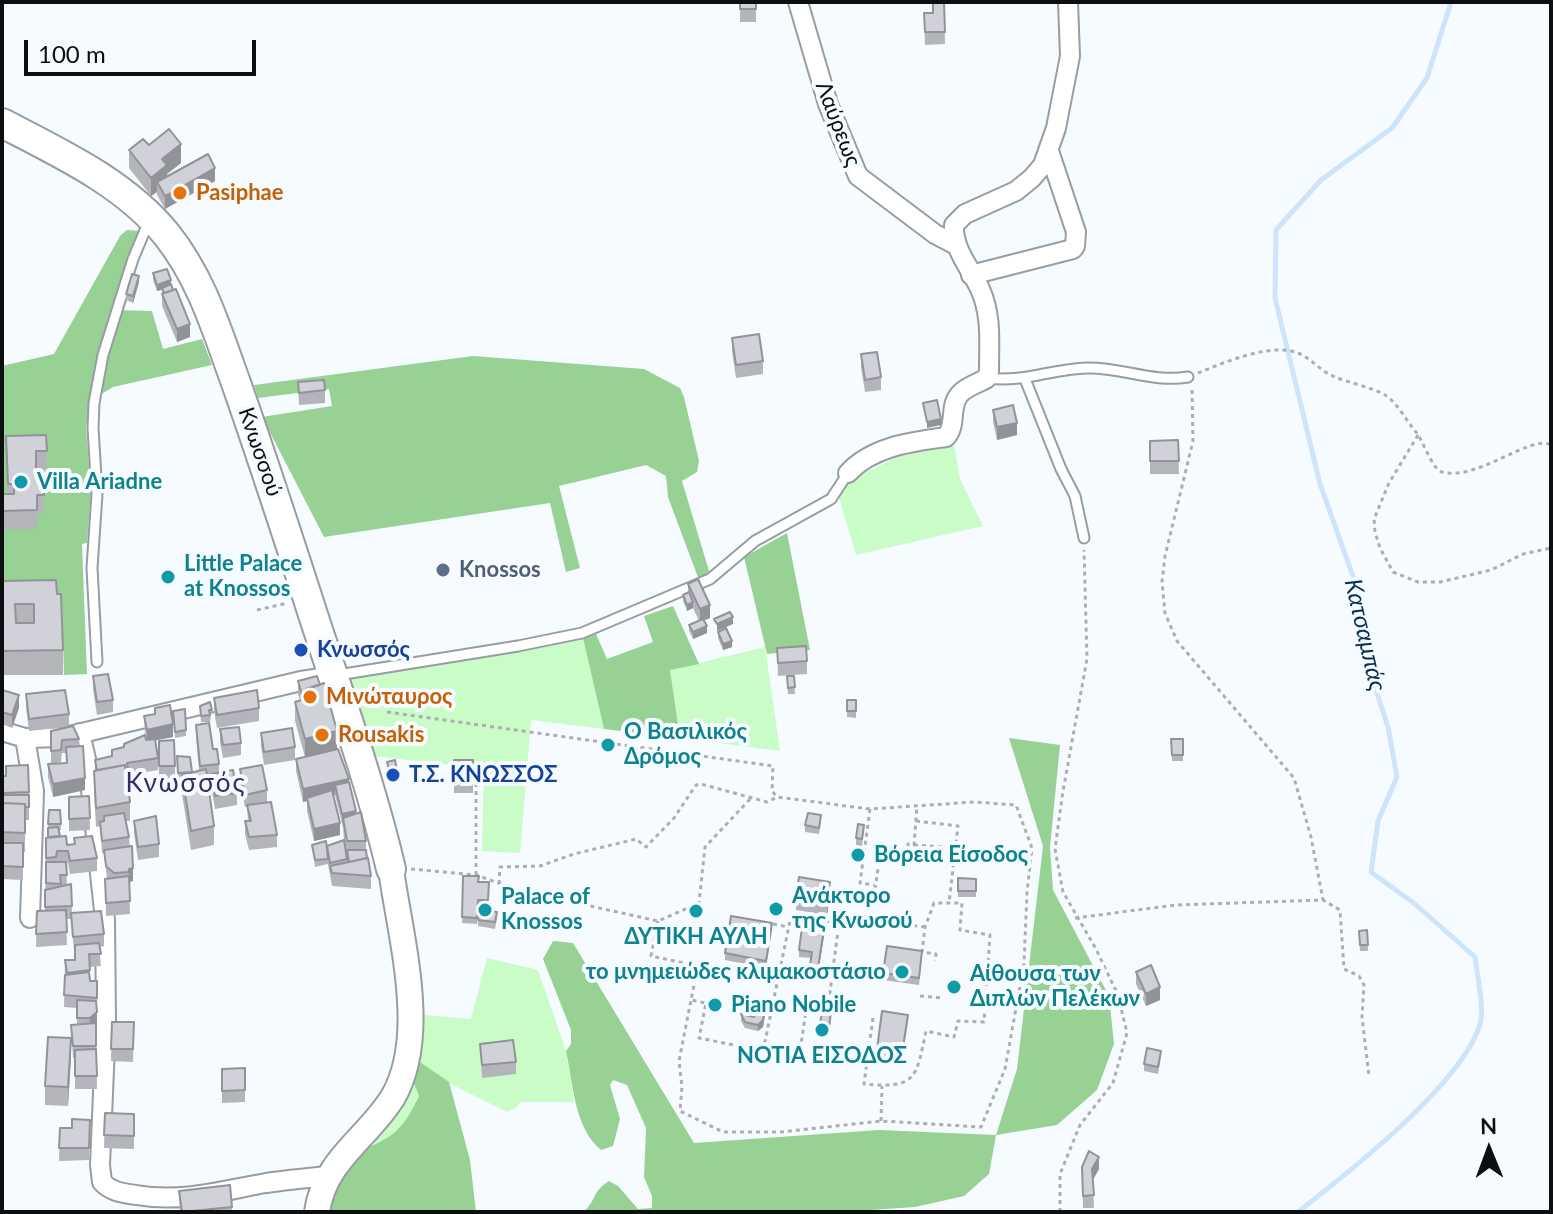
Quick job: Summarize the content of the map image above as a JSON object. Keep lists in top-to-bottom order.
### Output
{
  "streets": {
    "main road": ["Κνωσσού"],
    "street": ["Λαύρεως"]
  },
  "districts": ["Κνωσσός"],
  "water": ["Κατσαμπάς"],
  "places": [
    "Pasiphae",
    "Villa Ariadne",
    "Knossos",
    "Little Palace at Knossos",
    "Κνωσσός",
    "Μινώταυρος",
    "Rousakis",
    "Ο Βασιλικός Δρόμος",
    "Τ.Σ. ΚΝΩΣΣΟΣ",
    "Βόρεια Είσοδος",
    "Ανάκτορο της Κνωσού",
    "Palace of Knossos",
    "ΔΥΤΙΚΗ ΑΥΛΗ",
    "το μνημειώδες κλιμακοστάσιο",
    "Αίθουσα των Διπλών Πελέκων",
    "Piano Nobile",
    "ΝΟΤΙΑ ΕΙΣΟΔΟΣ"
  ],
  "scale_bar": "100 m",
  "north": "top"
}
